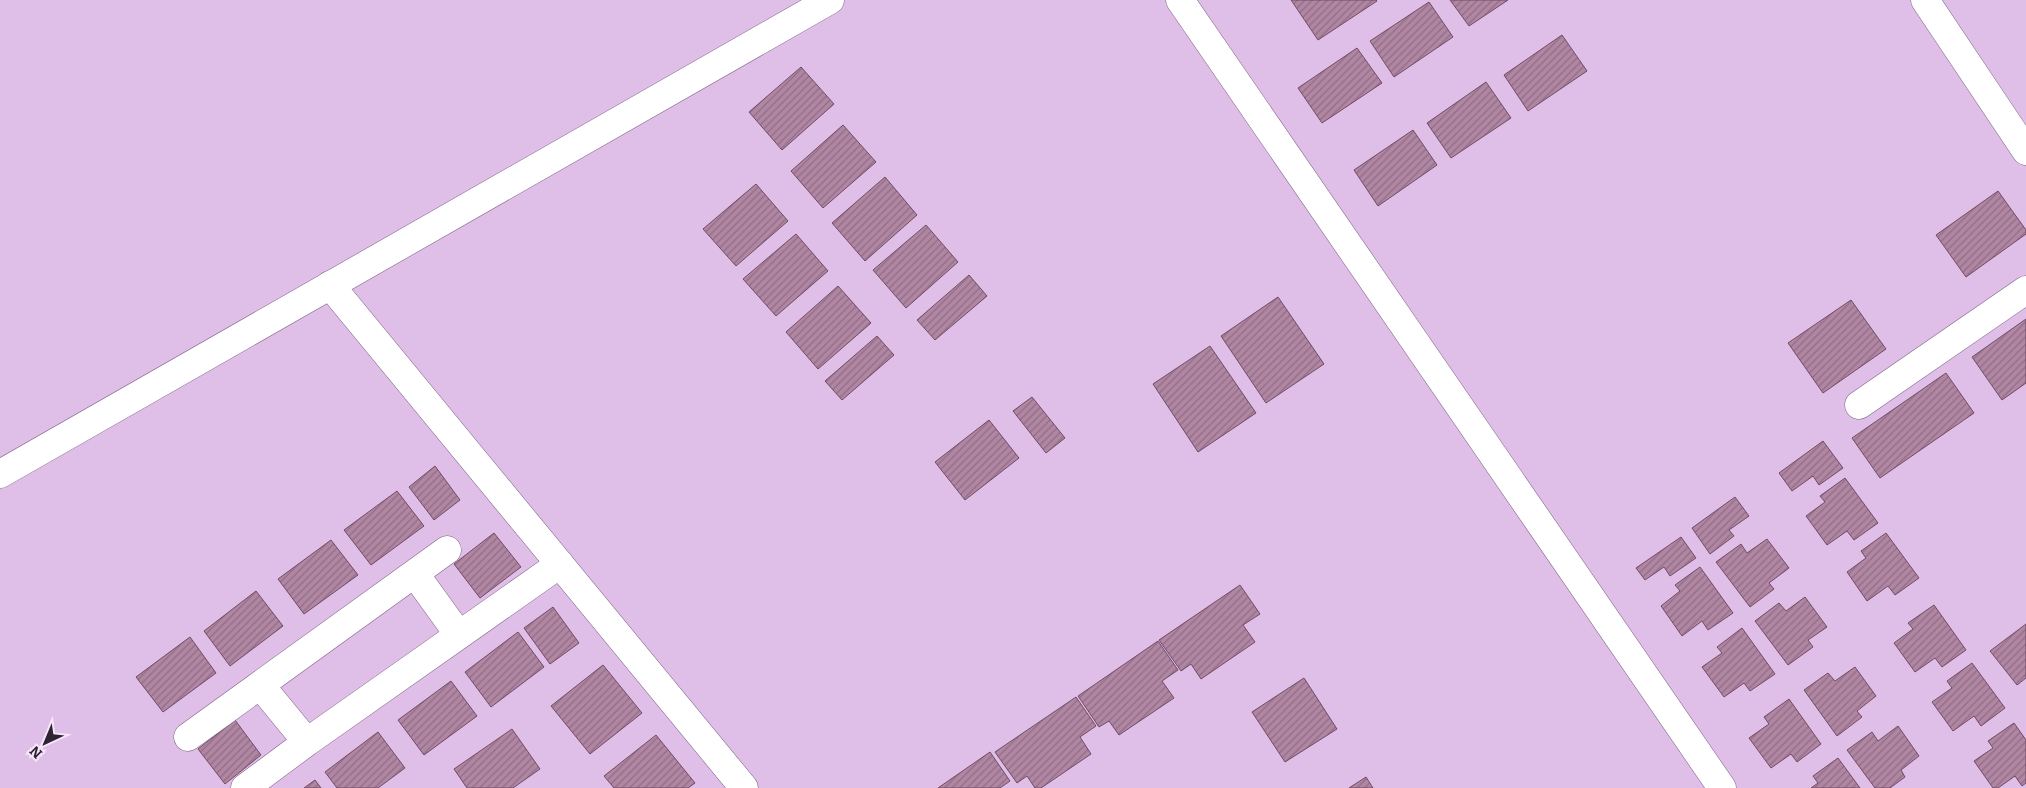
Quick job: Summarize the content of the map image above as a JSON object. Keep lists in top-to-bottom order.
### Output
{
  "north": "bottom left"
}
